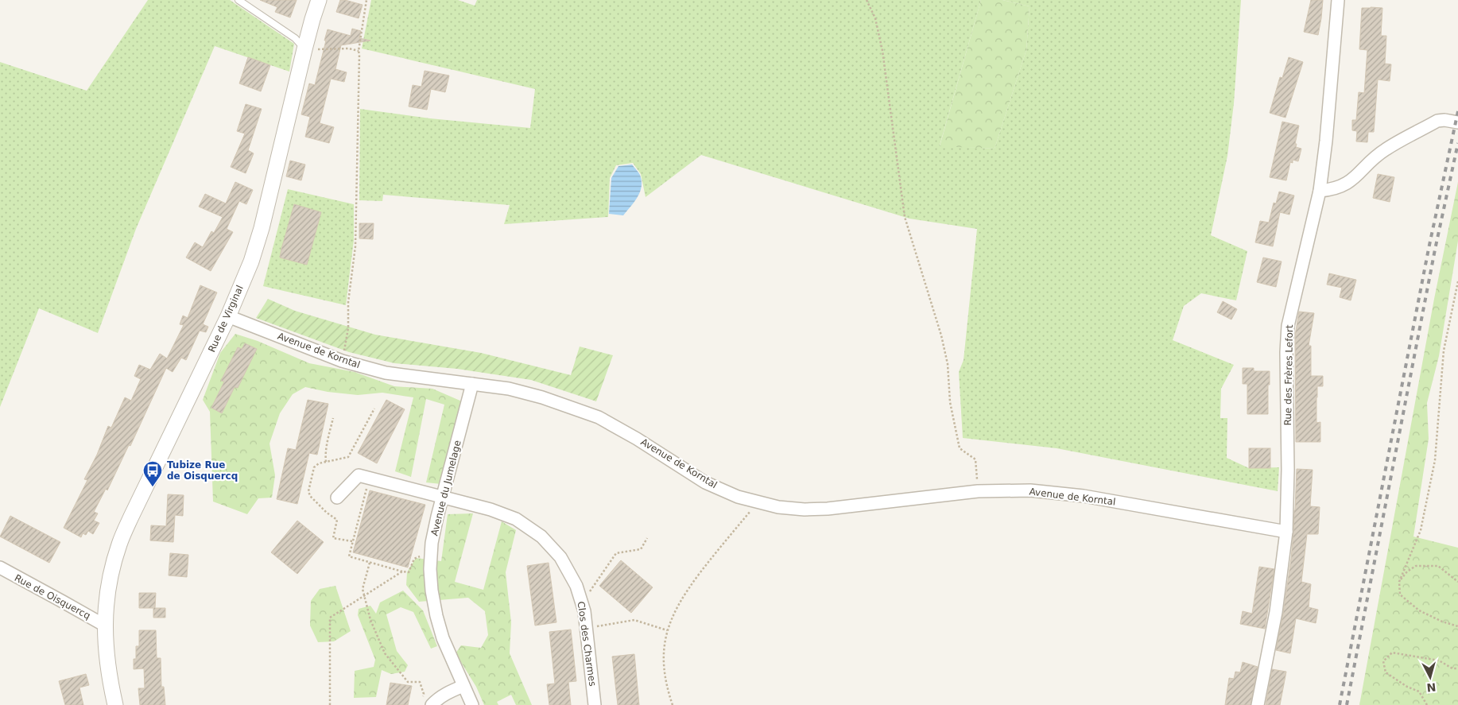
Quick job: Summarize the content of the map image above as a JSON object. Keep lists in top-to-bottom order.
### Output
{
  "streets": {
    "street": [
      "Rue de Virginal",
      "Avenue de Korntal",
      "Rue des Frères Lefort",
      "Avenue du Jumelage",
      "Rue de Oisquercq",
      "Clos des Charmes"
    ]
  },
  "crossings": [
    ["Rue de Virginal", "Avenue de Korntal"],
    ["Rue de Virginal", "Rue de Oisquercq"],
    ["Avenue de Korntal", "Rue des Frères Lefort"],
    ["Avenue de Korntal", "Avenue du Jumelage"],
    ["Avenue du Jumelage", "Clos des Charmes"]
  ],
  "places": {
    "bus stop": ["Tubize Rue de Oisquercq"]
  },
  "north": "bottom"
}
